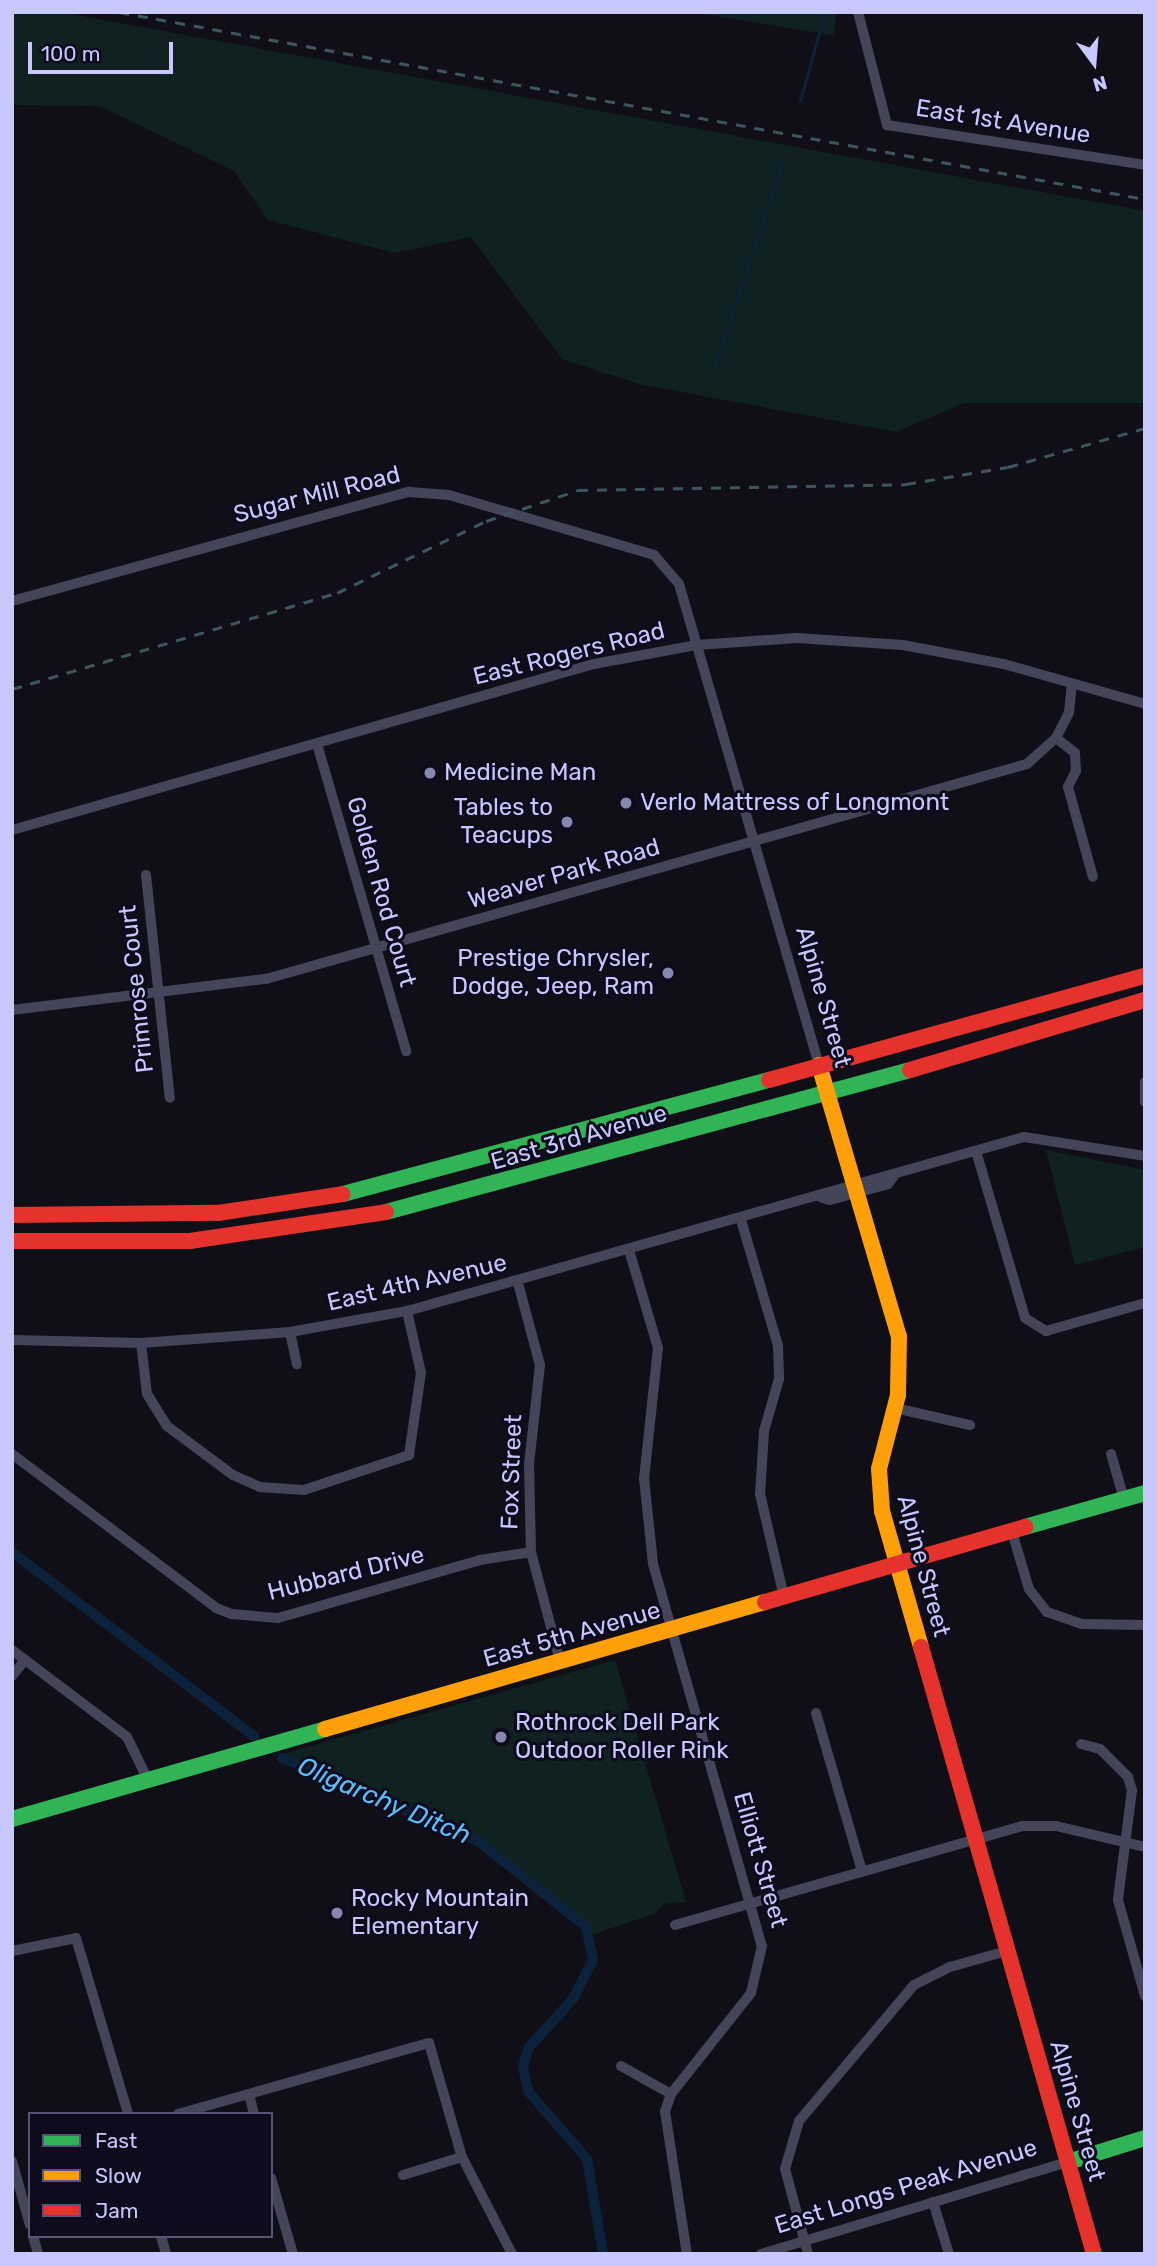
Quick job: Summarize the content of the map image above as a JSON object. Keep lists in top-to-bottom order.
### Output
{
  "streets": {
    "street": [
      "East 1st Avenue",
      "Sugar Mill Road",
      "East Rogers Road",
      "Weaver Park Road",
      "Golden Rod Court",
      "Primrose Court",
      "Alpine Street",
      "East 3rd Avenue",
      "East 4th Avenue",
      "Fox Street",
      "Hubbard Drive",
      "East 5th Avenue",
      "Elliott Street",
      "East Longs Peak Avenue"
    ]
  },
  "crossings": [
    ["Sugar Mill Road", "East Rogers Road"],
    ["Sugar Mill Road", "Alpine Street"],
    ["East Rogers Road", "Weaver Park Road"],
    ["East Rogers Road", "Golden Rod Court"],
    ["East Rogers Road", "Alpine Street"],
    ["Weaver Park Road", "Golden Rod Court"],
    ["Weaver Park Road", "Primrose Court"],
    ["Weaver Park Road", "Alpine Street"],
    ["Alpine Street", "East 3rd Avenue"],
    ["Alpine Street", "East 4th Avenue"],
    ["Alpine Street", "East 5th Avenue"],
    ["Alpine Street", "East Longs Peak Avenue"],
    ["East 4th Avenue", "Fox Street"],
    ["East 4th Avenue", "Elliott Street"],
    ["Fox Street", "Hubbard Drive"],
    ["Fox Street", "East 5th Avenue"],
    ["East 5th Avenue", "Elliott Street"]
  ],
  "water": ["Oligarchy Ditch"],
  "places": [
    "Medicine Man",
    "Verlo Mattress of Longmont",
    "Tables to Teacups",
    "Prestige Chrysler, Dodge, Jeep, Ram",
    "Rothrock Dell Park Outdoor Roller Rink",
    "Rocky Mountain Elementary"
  ],
  "legend": ["Fast", "Slow", "Jam"],
  "scale_bar": "100 m",
  "north": "bottom"
}
